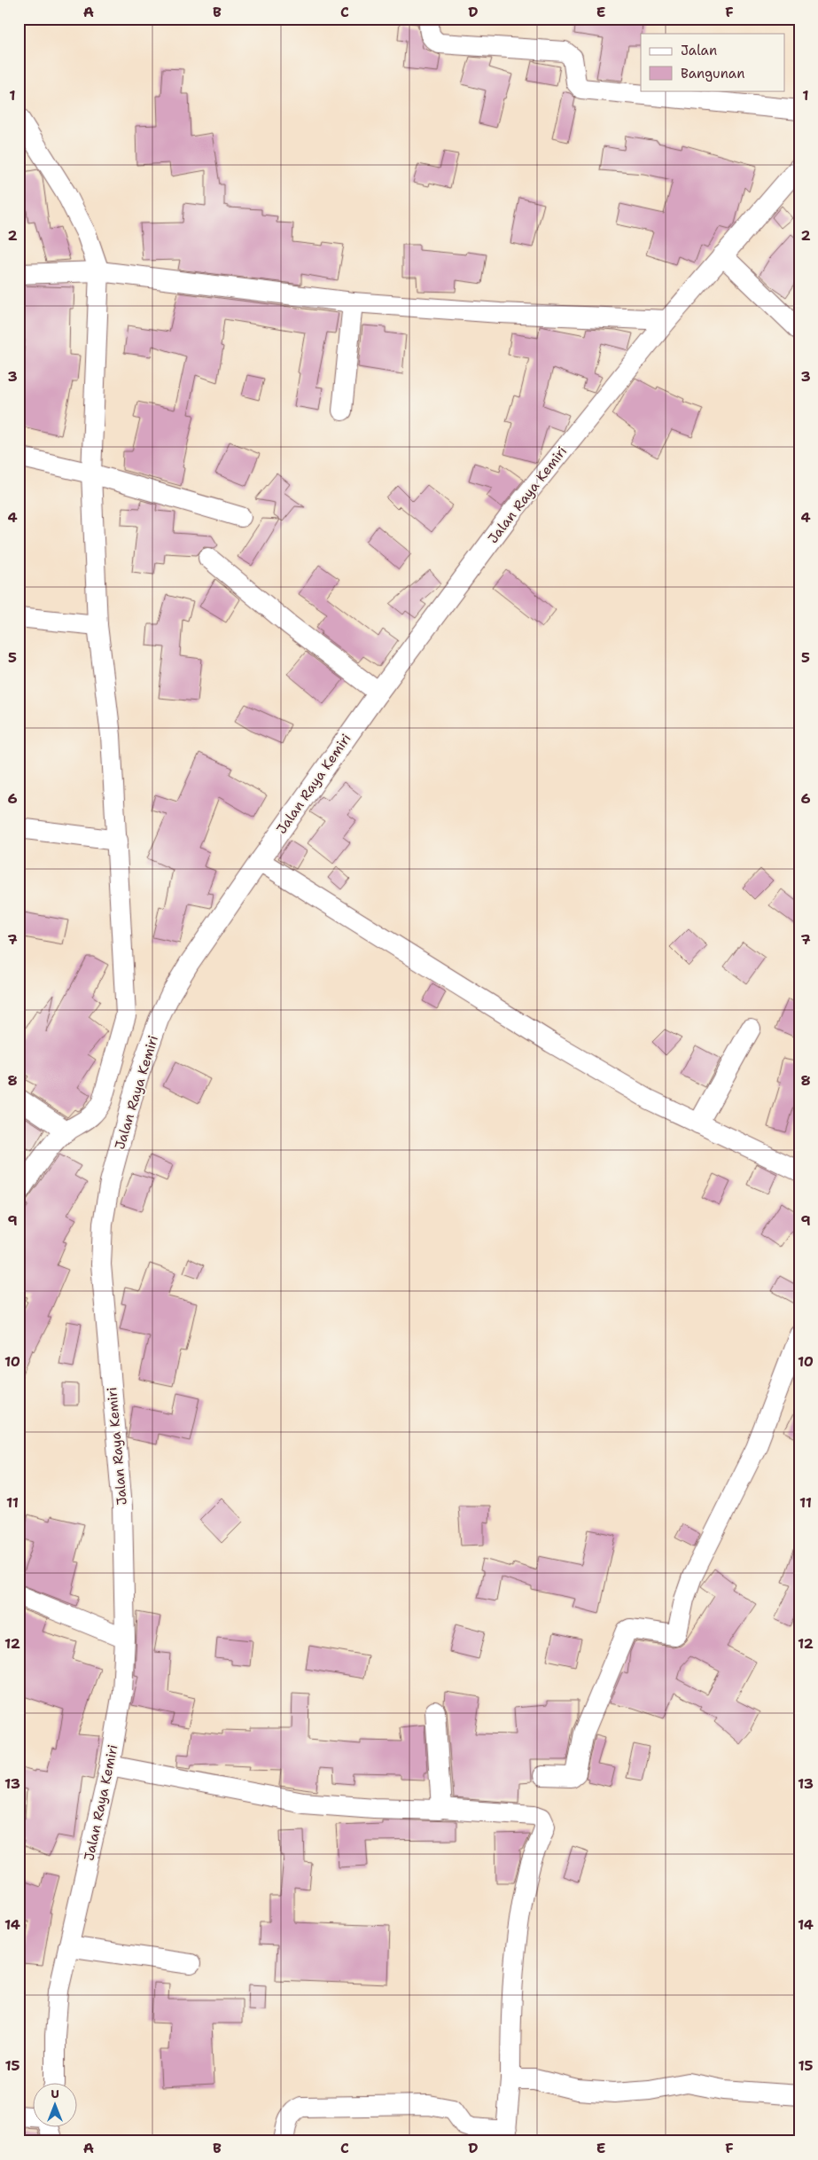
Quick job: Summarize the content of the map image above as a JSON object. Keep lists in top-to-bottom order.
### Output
{
  "streets": {
    "street": ["Jalan Raya Kemiri"]
  },
  "legend": ["Jalan", "Bangunan"],
  "north": "top",
  "grid": {
    "columns": [
      "A",
      "B",
      "C",
      "D",
      "E",
      "F"
    ],
    "rows": [
      "1",
      "2",
      "3",
      "4",
      "5",
      "6",
      "7",
      "8",
      "9",
      "10",
      "11",
      "12",
      "13",
      "14",
      "15"
    ]
  }
}
